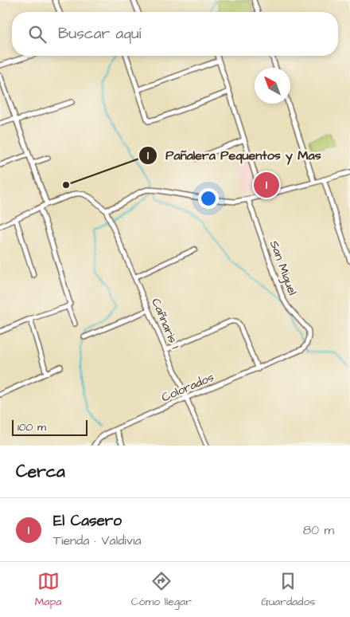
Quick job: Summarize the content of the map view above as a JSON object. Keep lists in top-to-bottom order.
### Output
{
  "streets": {
    "street": ["San Miguel", "Cañnaris 1", "Colorados"]
  },
  "crossings": [
    ["San Miguel", "Colorados"],
    ["Cañnaris 1", "Colorados"]
  ],
  "places": ["Pañalera Pequentos y Mas"],
  "scale_bar": "100 m",
  "north": "top left",
  "page": {
    "search": "Buscar aquí",
    "pins": "1",
    "scale": "100 m",
    "heading": "Cerca",
    "list": [
      {
        "mark": "1",
        "name": "El Casero",
        "note": "Tienda · Valdivia",
        "value": "80 m"
      }
    ],
    "nav": ["Mapa", "Cómo llegar", "Guardados"]
  }
}
